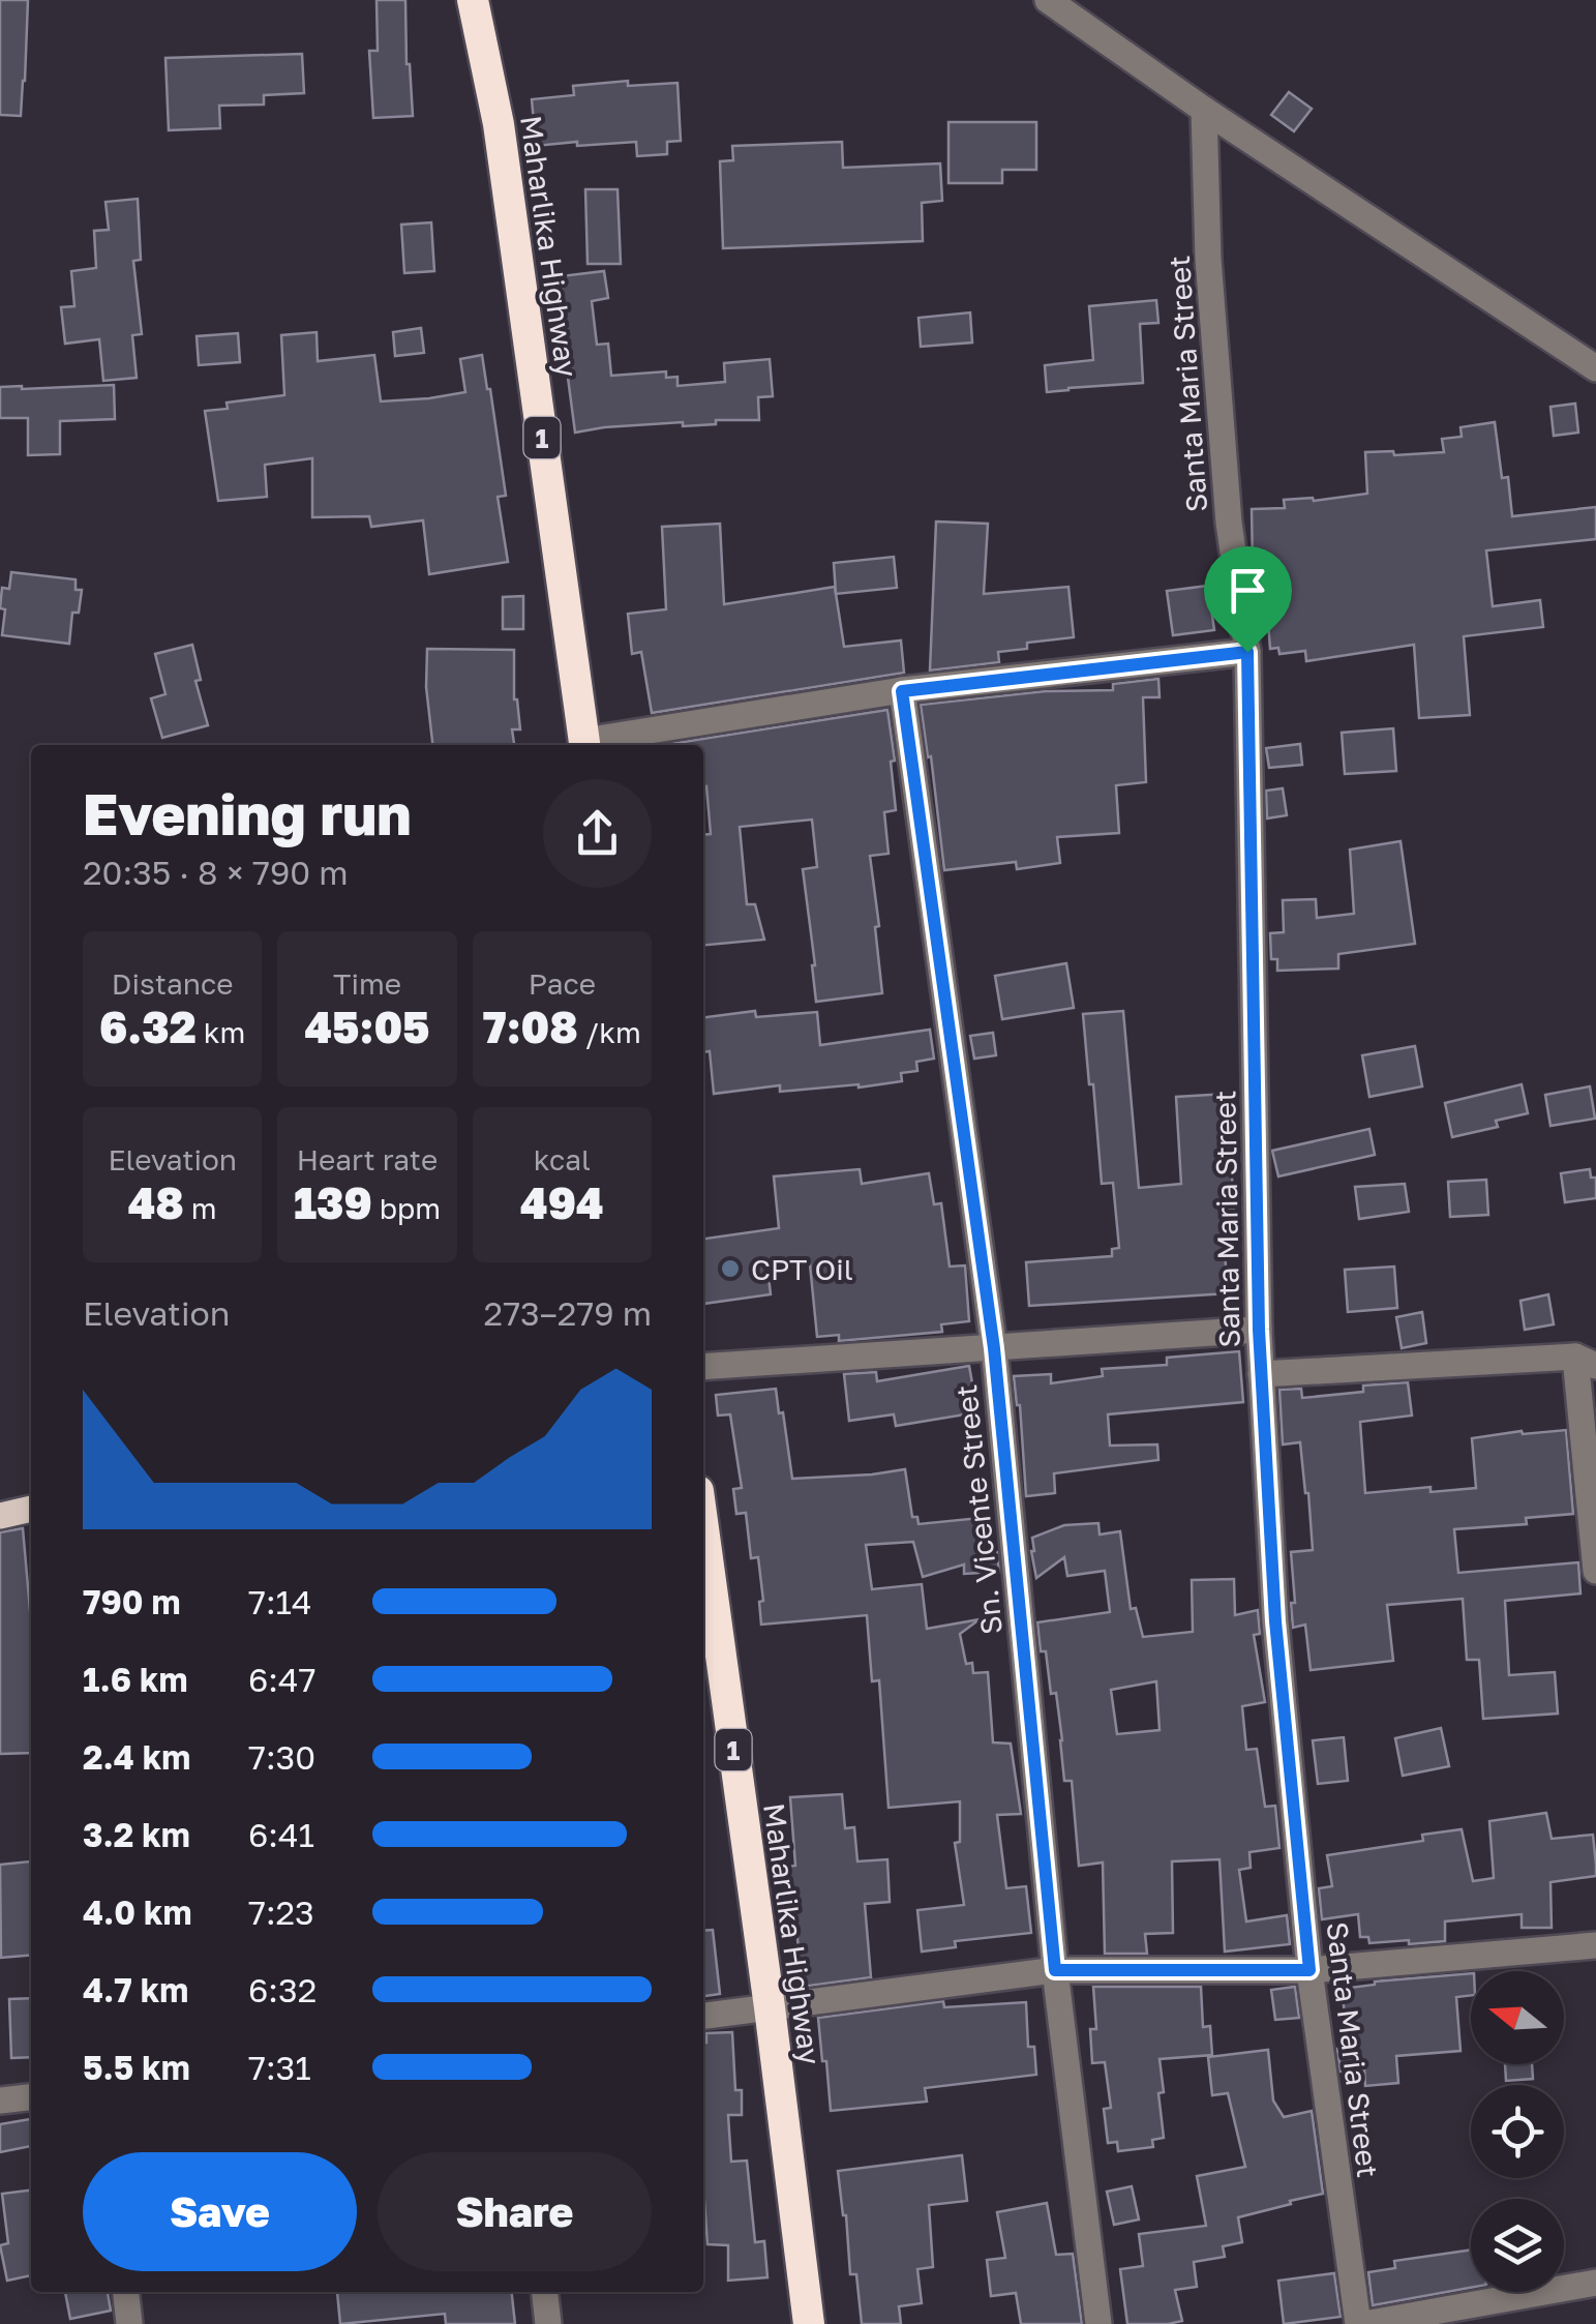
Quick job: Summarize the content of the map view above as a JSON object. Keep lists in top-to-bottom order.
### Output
{
  "streets": {
    "highway": ["Maharlika Highway", "1"],
    "street": ["Santa Maria Street", "Sn. Vicente Street"]
  },
  "places": ["CPT Oil"],
  "north": "left",
  "page": {
    "heading": ["Evening run", "20:35 · 8 × 790 m"],
    "stats": [
      ["Distance", "6.32 km"],
      ["Time", "45:05"],
      ["Pace", "7:08 /km"],
      ["Elevation", "48 m"],
      ["Heart rate", "139 bpm"],
      ["kcal", "494"]
    ],
    "chart": ["Elevation", "273–279 m"],
    "list": [
      {
        "name": "790 m",
        "note": "7:14"
      },
      {
        "name": "1.6 km",
        "note": "6:47"
      },
      {
        "name": "2.4 km",
        "note": "7:30"
      },
      {
        "name": "3.2 km",
        "note": "6:41"
      },
      {
        "name": "4.0 km",
        "note": "7:23"
      },
      {
        "name": "4.7 km",
        "note": "6:32"
      },
      {
        "name": "5.5 km",
        "note": "7:31"
      }
    ],
    "buttons": ["Save", "Share"]
  }
}
